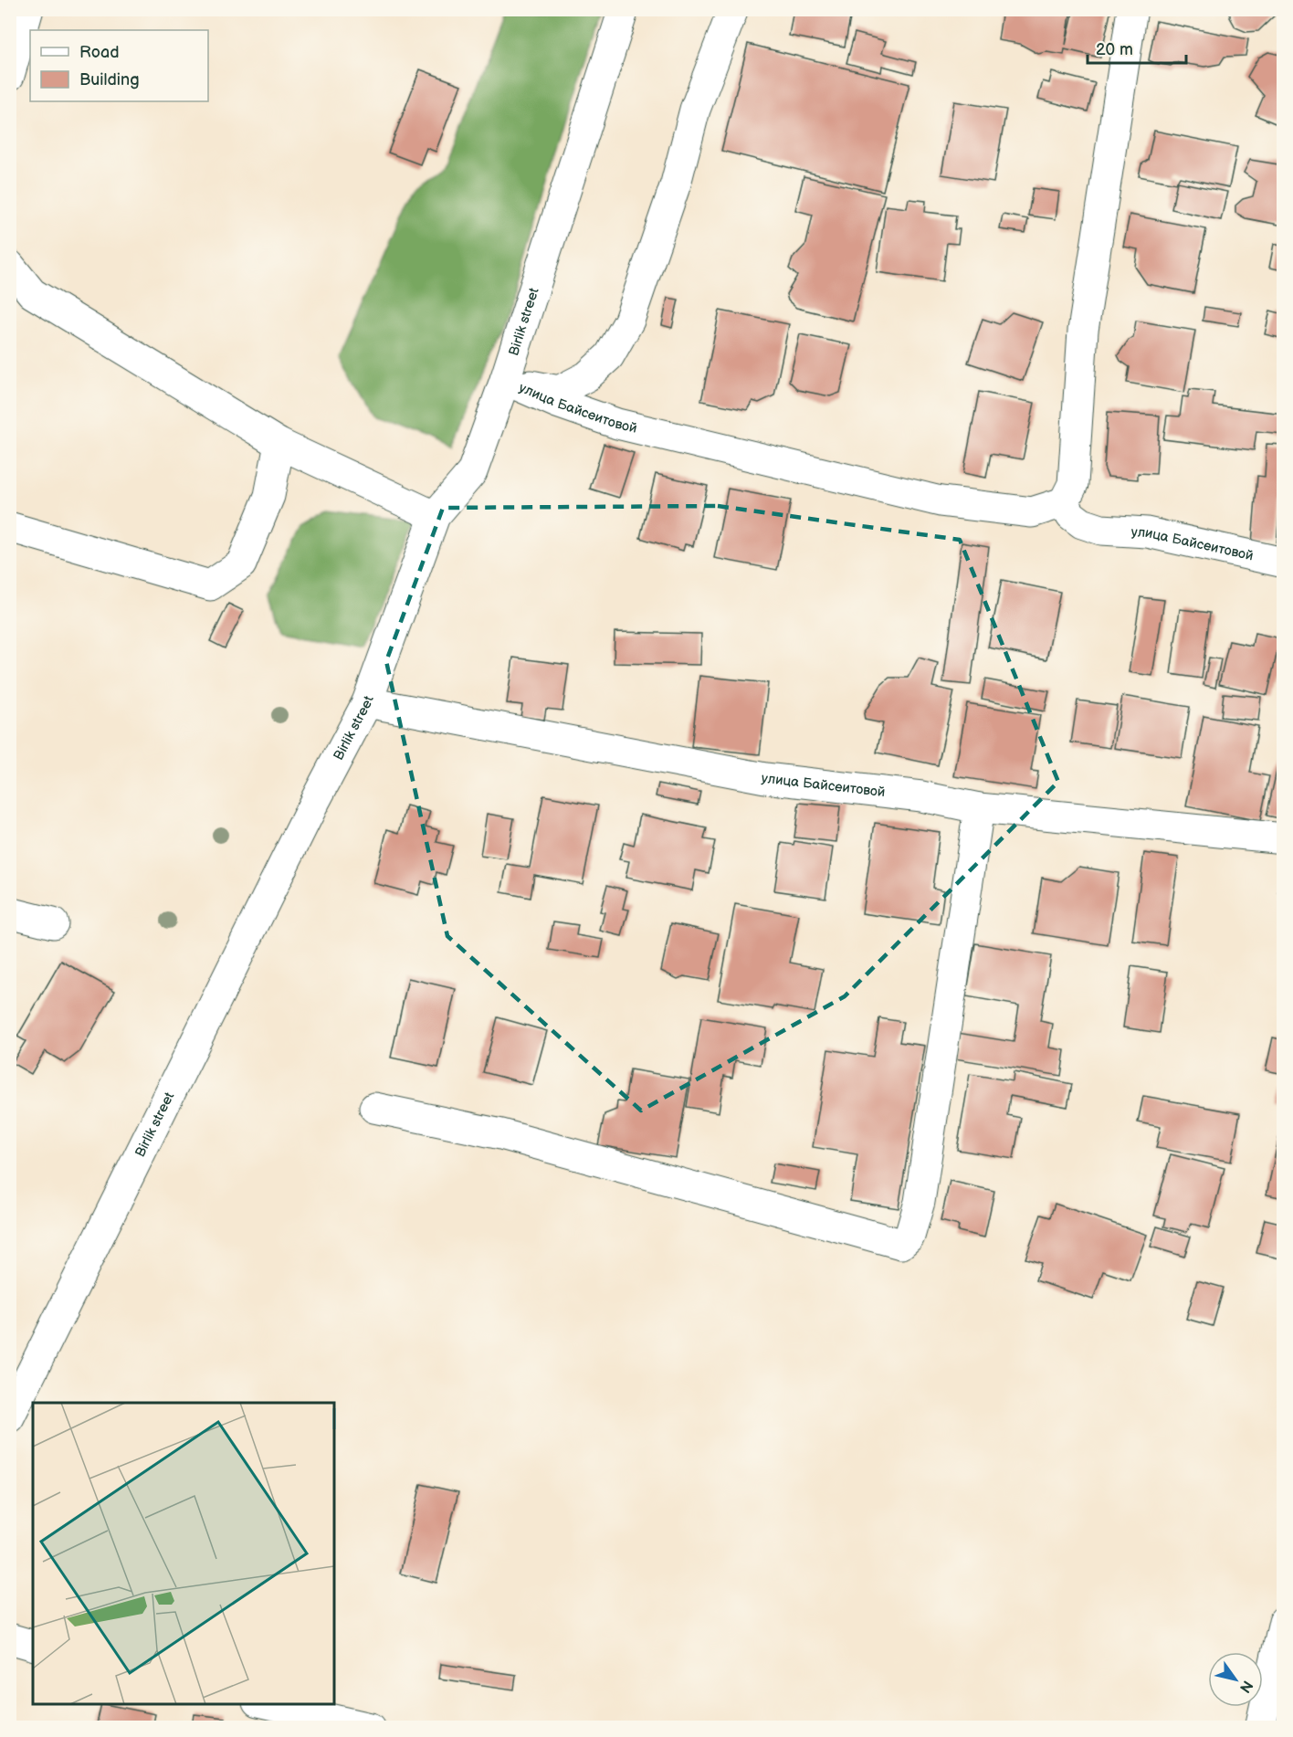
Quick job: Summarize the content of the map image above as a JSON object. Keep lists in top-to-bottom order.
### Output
{
  "streets": {
    "street": ["Birlik street", "улица Байсеитовой"]
  },
  "crossings": [
    ["Birlik street", "улица Байсеитовой"]
  ],
  "legend": ["Road", "Building"],
  "scale_bar": "20 m",
  "north": "bottom right"
}
